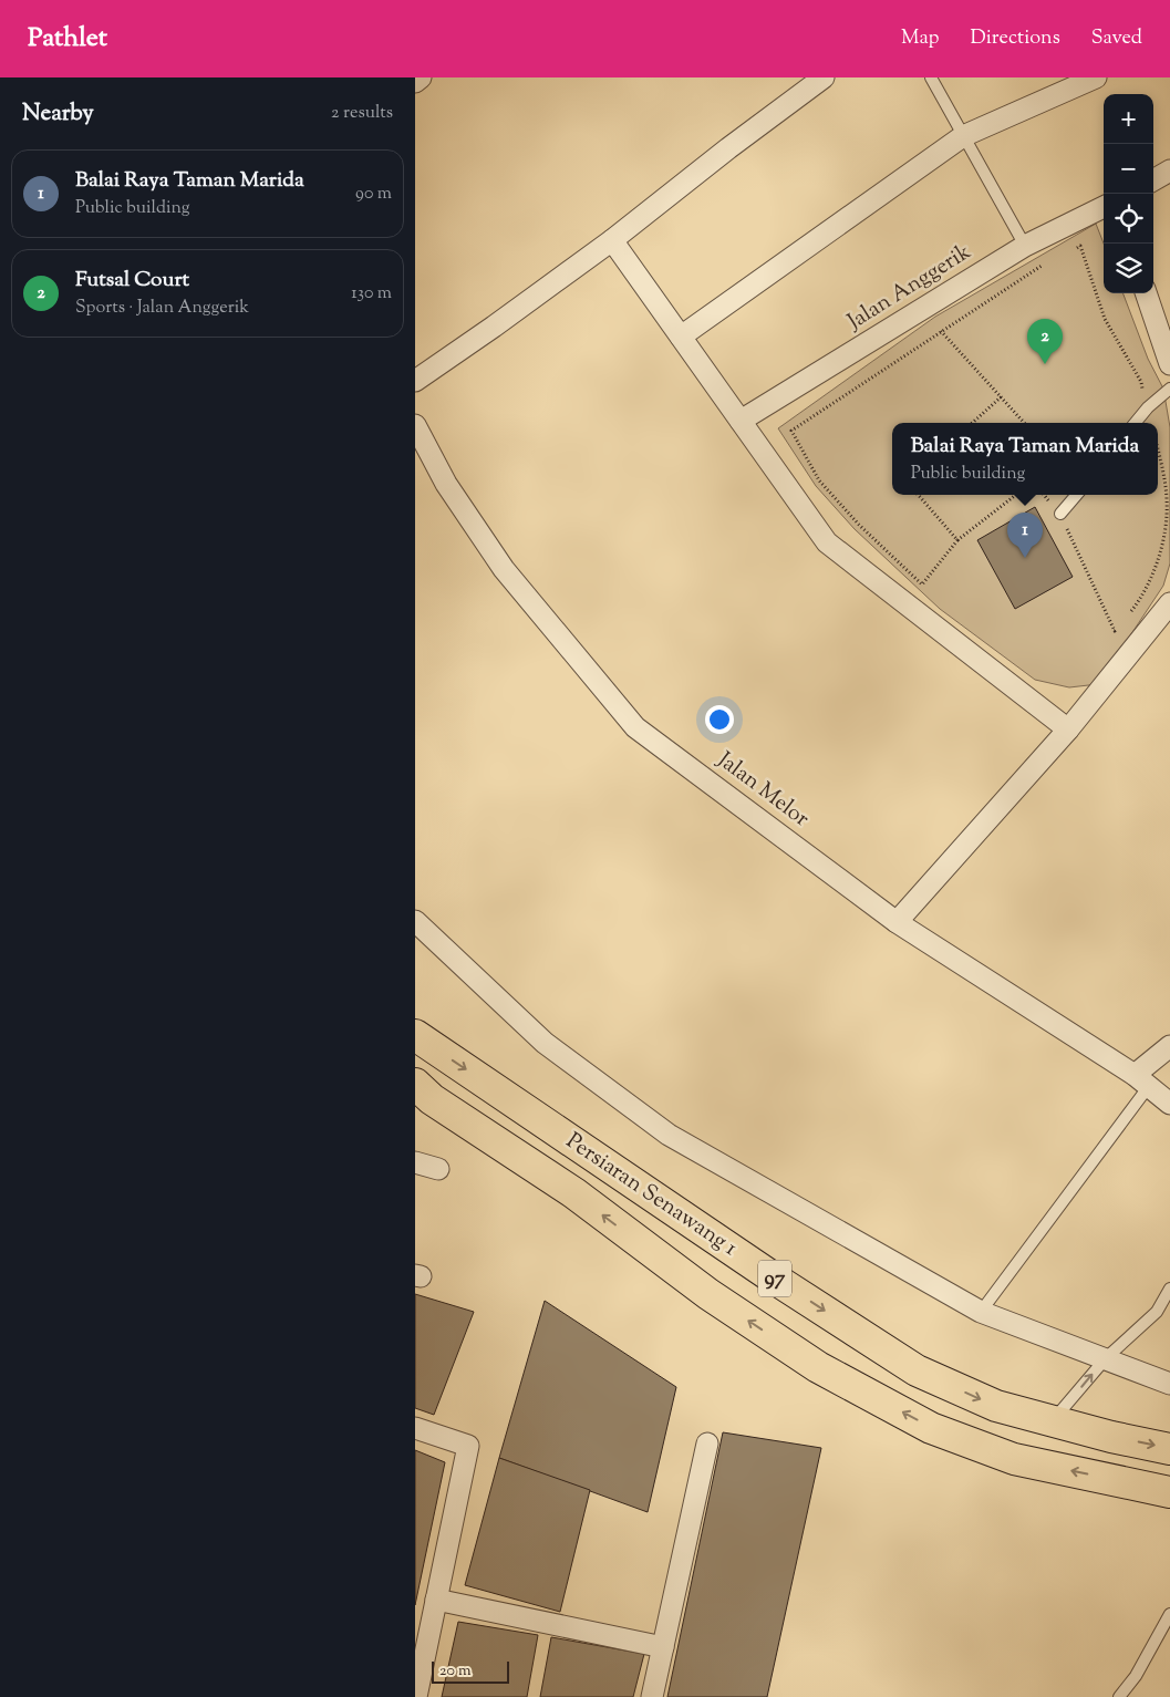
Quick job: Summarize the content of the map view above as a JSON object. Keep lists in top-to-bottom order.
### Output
{
  "streets": {
    "main road": ["Persiaran Senawang 1", "97"],
    "street": ["Jalan Anggerik", "Jalan Melor"]
  },
  "scale_bar": "20 m",
  "page": {
    "header": "Pathlet",
    "nav": ["Map", "Directions", "Saved"],
    "heading": ["Nearby", "2 results"],
    "map_buttons": ["+", "−"],
    "list": [
      {
        "mark": "1",
        "name": "Balai Raya Taman Marida",
        "note": "Public building",
        "value": "90 m"
      },
      {
        "mark": "2",
        "name": "Futsal Court",
        "note": "Sports · Jalan Anggerik",
        "value": "130 m"
      }
    ],
    "pins": ["2", "1"],
    "popup": ["Balai Raya Taman Marida", "Public building"],
    "scale": "20 m"
  }
}
